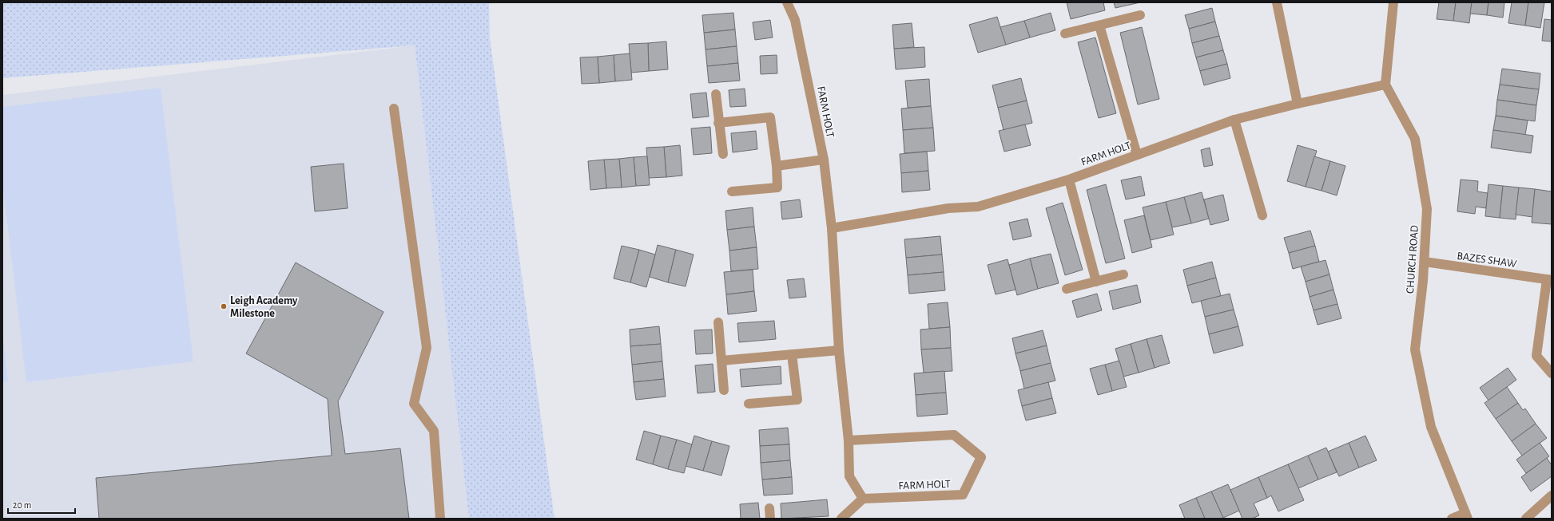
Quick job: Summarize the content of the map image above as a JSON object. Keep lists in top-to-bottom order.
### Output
{
  "streets": {
    "street": ["FARM HOLT", "CHURCH ROAD", "BAZES SHAW"]
  },
  "crossings": [
    ["FARM HOLT", "CHURCH ROAD"],
    ["CHURCH ROAD", "BAZES SHAW"]
  ],
  "places": ["Leigh Academy Milestone"],
  "scale_bar": "20 m"
}
